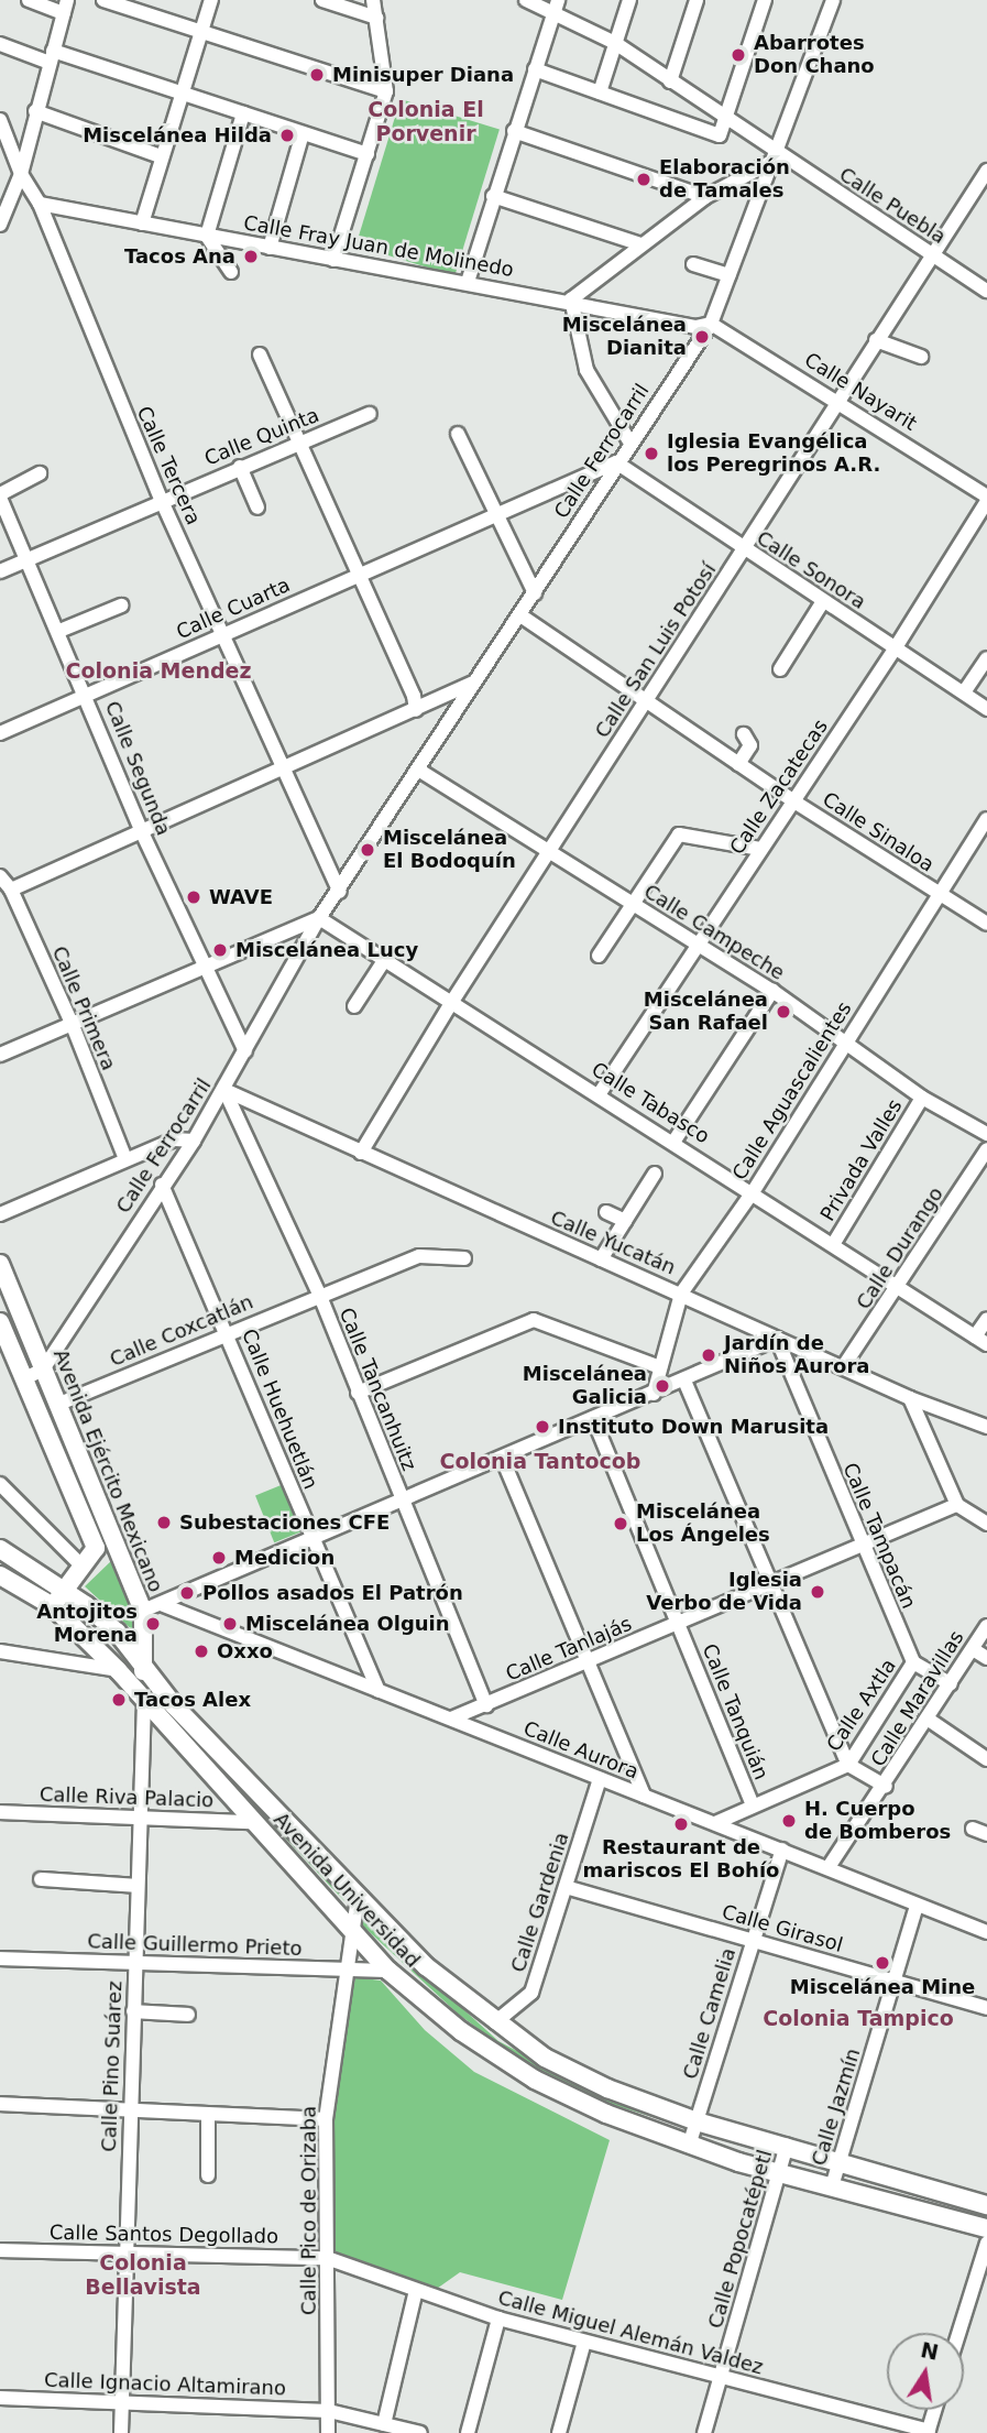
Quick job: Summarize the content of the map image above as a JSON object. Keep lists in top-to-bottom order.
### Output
{
  "streets": {
    "main road": ["Avenida Ejército Mexicano", "Avenida Universidad"],
    "street": [
      "Calle Puebla",
      "Calle Fray Juan de Molinedo",
      "Calle Nayarit",
      "Calle Quinta",
      "Calle Ferrocarril",
      "Calle Tercera",
      "Calle Sonora",
      "Calle Cuarta",
      "Calle San Luis Potosí",
      "Calle Segunda",
      "Calle Zacatecas",
      "Calle Sinaloa",
      "Calle Campeche",
      "Calle Primera",
      "Calle Aguascalientes",
      "Calle Tabasco",
      "Privada Valles",
      "Calle Yucatán",
      "Calle Durango",
      "Calle Coxcatlán",
      "Calle Tancanhuitz",
      "Calle Huehuetlán",
      "Calle Tampacán",
      "Calle Tanlajás",
      "Calle Maravillas",
      "Calle Axtla",
      "Calle Tanquián",
      "Calle Aurora",
      "Calle Riva Palacio",
      "Calle Gardenia",
      "Calle Girasol",
      "Calle Guillermo Prieto",
      "Calle Camelia",
      "Calle Pino Suárez",
      "Calle Jazmín",
      "Calle Pico de Orizaba",
      "Calle Santos Degollado",
      "Calle Popocatépetl",
      "Calle Miguel Alemán Valdez",
      "Calle Ignacio Altamirano"
    ]
  },
  "crossings": [
    ["Calle Puebla", "Calle Ferrocarril"],
    ["Calle Puebla", "Calle San Luis Potosí"],
    ["Calle Fray Juan de Molinedo", "Calle Nayarit"],
    ["Calle Fray Juan de Molinedo", "Calle Ferrocarril"],
    ["Calle Fray Juan de Molinedo", "Calle Tercera"],
    ["Calle Nayarit", "Calle Ferrocarril"],
    ["Calle Nayarit", "Calle San Luis Potosí"],
    ["Calle Nayarit", "Calle Zacatecas"],
    ["Calle Quinta", "Calle Tercera"],
    ["Calle Quinta", "Calle Segunda"],
    ["Calle Ferrocarril", "Calle Tercera"],
    ["Calle Ferrocarril", "Calle Sonora"],
    ["Calle Ferrocarril", "Calle Cuarta"],
    ["Calle Ferrocarril", "Calle Segunda"],
    ["Calle Ferrocarril", "Calle Sinaloa"],
    ["Calle Ferrocarril", "Calle Campeche"],
    ["Calle Ferrocarril", "Calle Tabasco"],
    ["Calle Ferrocarril", "Calle Yucatán"],
    ["Calle Ferrocarril", "Calle Tancanhuitz"],
    ["Calle Ferrocarril", "Calle Huehuetlán"],
    ["Calle Ferrocarril", "Avenida Ejército Mexicano"],
    ["Calle Tercera", "Calle Cuarta"],
    ["Calle Sonora", "Calle Cuarta"],
    ["Calle Sonora", "Calle San Luis Potosí"],
    ["Calle Sonora", "Calle Zacatecas"],
    ["Calle Cuarta", "Calle Segunda"],
    ["Calle San Luis Potosí", "Calle Sinaloa"],
    ["Calle San Luis Potosí", "Calle Campeche"],
    ["Calle San Luis Potosí", "Calle Tabasco"],
    ["Calle San Luis Potosí", "Calle Yucatán"],
    ["Calle Zacatecas", "Calle Sinaloa"],
    ["Calle Zacatecas", "Calle Campeche"],
    ["Calle Zacatecas", "Calle Tabasco"],
    ["Calle Sinaloa", "Calle Aguascalientes"],
    ["Calle Campeche", "Calle Aguascalientes"],
    ["Calle Campeche", "Privada Valles"],
    ["Calle Aguascalientes", "Calle Tabasco"],
    ["Calle Aguascalientes", "Calle Yucatán"],
    ["Calle Tabasco", "Privada Valles"],
    ["Calle Tabasco", "Calle Durango"],
    ["Calle Yucatán", "Calle Durango"],
    ["Calle Yucatán", "Calle Tancanhuitz"],
    ["Calle Yucatán", "Calle Tampacán"],
    ["Calle Coxcatlán", "Calle Tancanhuitz"],
    ["Calle Coxcatlán", "Calle Huehuetlán"],
    ["Calle Coxcatlán", "Avenida Ejército Mexicano"],
    ["Calle Tancanhuitz", "Calle Tanlajás"],
    ["Calle Huehuetlán", "Calle Aurora"],
    ["Avenida Ejército Mexicano", "Avenida Universidad"],
    ["Avenida Ejército Mexicano", "Calle Pino Suárez"],
    ["Calle Tampacán", "Calle Tanlajás"],
    ["Calle Tampacán", "Calle Axtla"],
    ["Calle Tanlajás", "Calle Tanquián"],
    ["Calle Tanlajás", "Calle Aurora"],
    ["Calle Maravillas", "Calle Axtla"],
    ["Calle Maravillas", "Calle Aurora"],
    ["Calle Axtla", "Calle Tanquián"],
    ["Calle Axtla", "Calle Aurora"],
    ["Calle Aurora", "Calle Gardenia"],
    ["Calle Aurora", "Calle Camelia"],
    ["Calle Aurora", "Calle Jazmín"],
    ["Calle Riva Palacio", "Avenida Universidad"],
    ["Calle Riva Palacio", "Calle Pino Suárez"],
    ["Avenida Universidad", "Calle Gardenia"],
    ["Avenida Universidad", "Calle Guillermo Prieto"],
    ["Avenida Universidad", "Calle Camelia"],
    ["Avenida Universidad", "Calle Pino Suárez"],
    ["Avenida Universidad", "Calle Jazmín"],
    ["Avenida Universidad", "Calle Pico de Orizaba"],
    ["Avenida Universidad", "Calle Popocatépetl"],
    ["Calle Gardenia", "Calle Girasol"],
    ["Calle Girasol", "Calle Camelia"],
    ["Calle Girasol", "Calle Jazmín"],
    ["Calle Guillermo Prieto", "Calle Pino Suárez"],
    ["Calle Guillermo Prieto", "Calle Pico de Orizaba"],
    ["Calle Pino Suárez", "Calle Santos Degollado"],
    ["Calle Pino Suárez", "Calle Ignacio Altamirano"],
    ["Calle Pico de Orizaba", "Calle Santos Degollado"],
    ["Calle Pico de Orizaba", "Calle Miguel Alemán Valdez"],
    ["Calle Pico de Orizaba", "Calle Ignacio Altamirano"],
    ["Calle Santos Degollado", "Calle Miguel Alemán Valdez"],
    ["Calle Popocatépetl", "Calle Miguel Alemán Valdez"]
  ],
  "districts": [
    "Colonia El Porvenir",
    "Colonia Mendez",
    "Colonia Tantocob",
    "Colonia Tampico",
    "Colonia Bellavista"
  ],
  "places": [
    "Abarrotes Don Chano",
    "Minisuper Diana",
    "Miscelánea Hilda",
    "Elaboración de Tamales",
    "Tacos Ana",
    "Miscelánea Dianita",
    "Iglesia Evangélica los Peregrinos A.R.",
    "Miscelánea El Bodoquín",
    "WAVE",
    "Miscelánea Lucy",
    "Miscelánea San Rafael",
    "Jardín de Niños Aurora",
    "Miscelánea Galicia",
    "Instituto Down Marusita",
    "Subestaciones CFE",
    "Miscelánea Los Ángeles",
    "Medicion",
    "Iglesia Verbo de Vida",
    "Pollos asados El Patrón",
    "Antojitos Morena",
    "Miscelánea Olguin",
    "Oxxo",
    "Tacos Alex",
    "H. Cuerpo de Bomberos",
    "Restaurant de mariscos El Bohío",
    "Miscelánea Mine"
  ],
  "north": "top"
}
